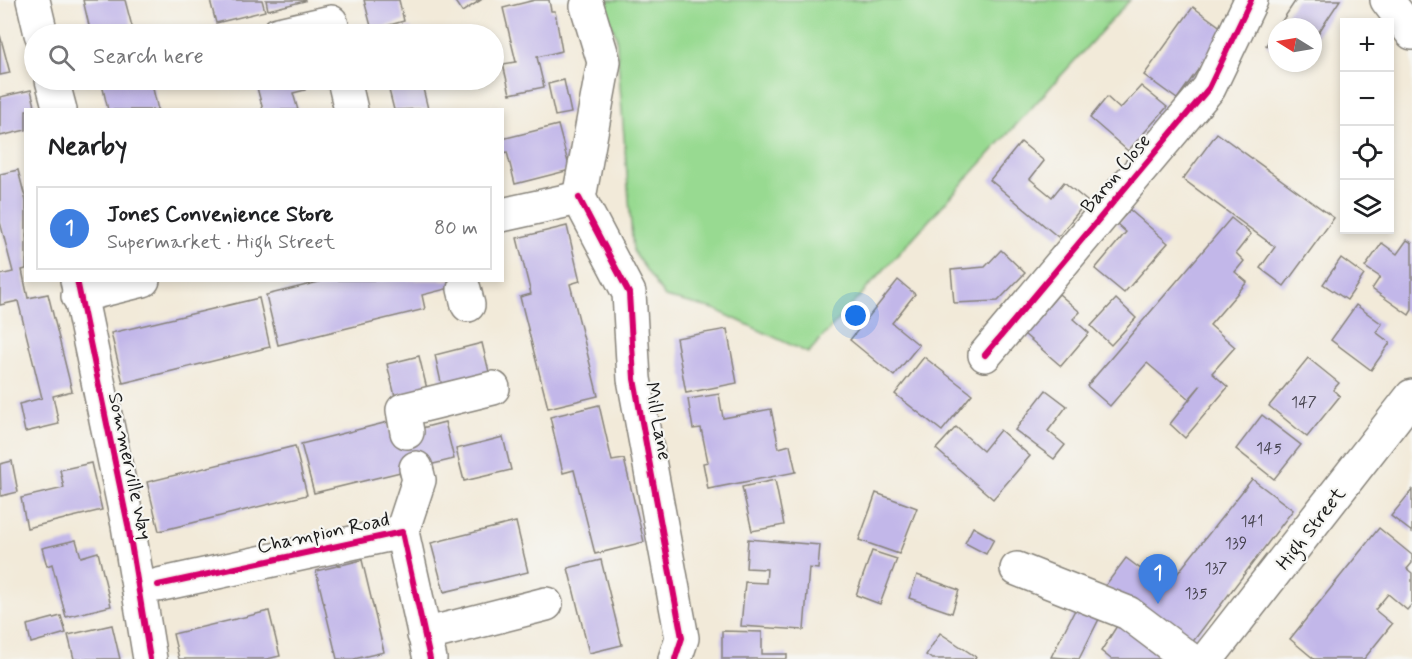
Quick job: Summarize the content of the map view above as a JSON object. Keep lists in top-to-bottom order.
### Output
{
  "streets": {
    "street": [
      "Baron Close",
      "Mill Lane",
      "Sommerville Way",
      "High Street",
      "Champion Road"
    ]
  },
  "house_numbers": [
    "147",
    "145",
    "141",
    "139",
    "137",
    "135"
  ],
  "north": "left",
  "page": {
    "map_buttons": ["+", "−"],
    "search": "Search here",
    "heading": "Nearby",
    "list": [
      {
        "mark": "1",
        "name": "Jones Convenience Store",
        "note": "Supermarket · High Street",
        "value": "80 m"
      }
    ],
    "pins": "1"
  }
}
